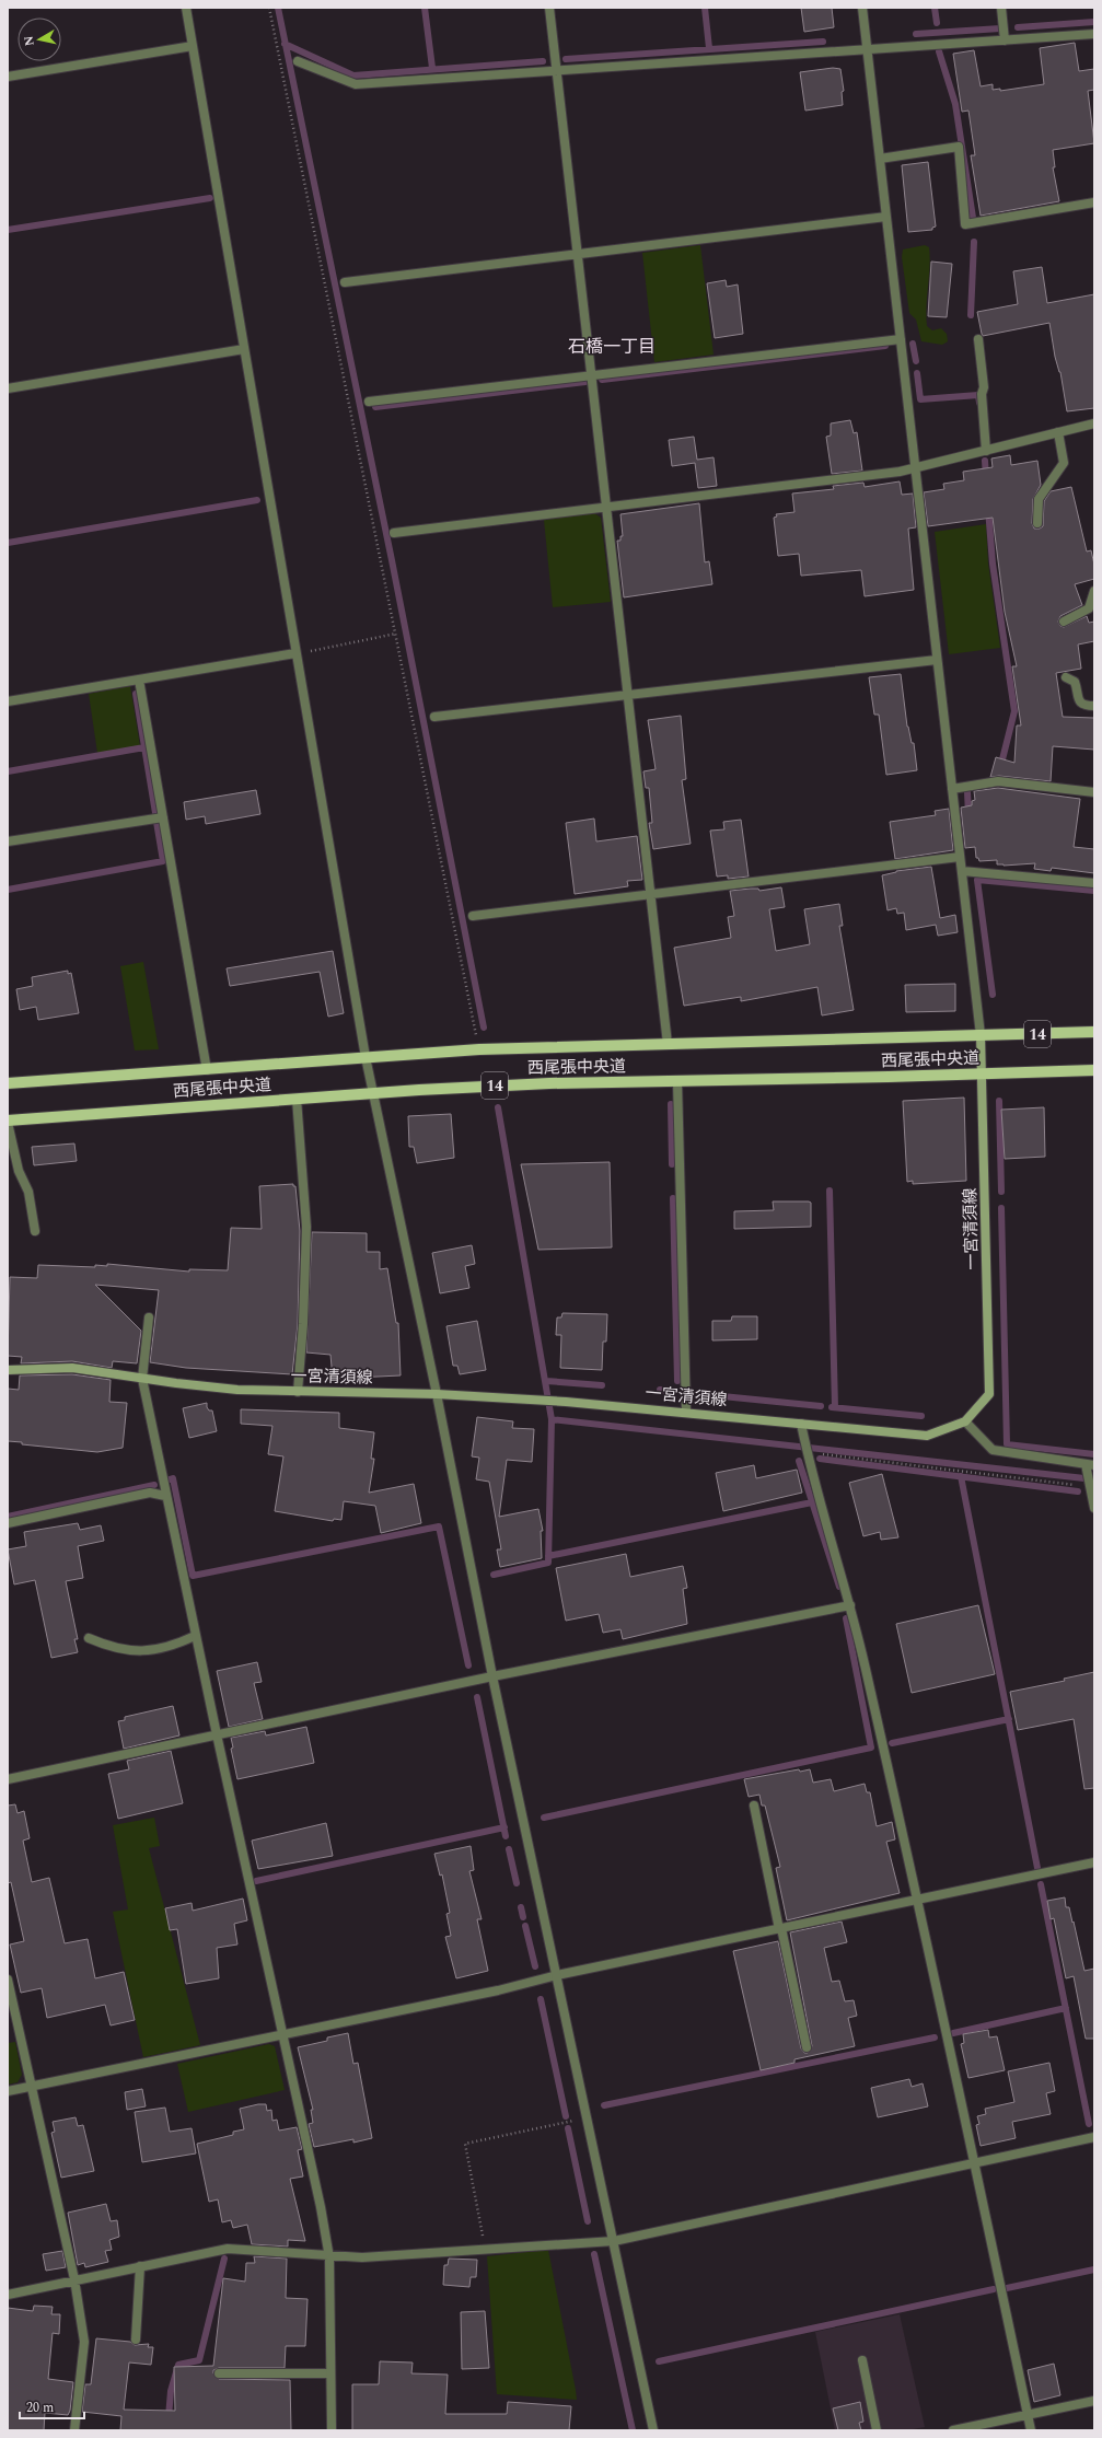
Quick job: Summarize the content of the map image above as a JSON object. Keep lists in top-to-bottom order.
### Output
{
  "streets": {
    "main road": ["14", "西尾張中央道", "一宮清須線"]
  },
  "crossings": [
    ["西尾張中央道", "一宮清須線"]
  ],
  "districts": ["石橋一丁目"],
  "scale_bar": "20 m",
  "north": "left"
}
